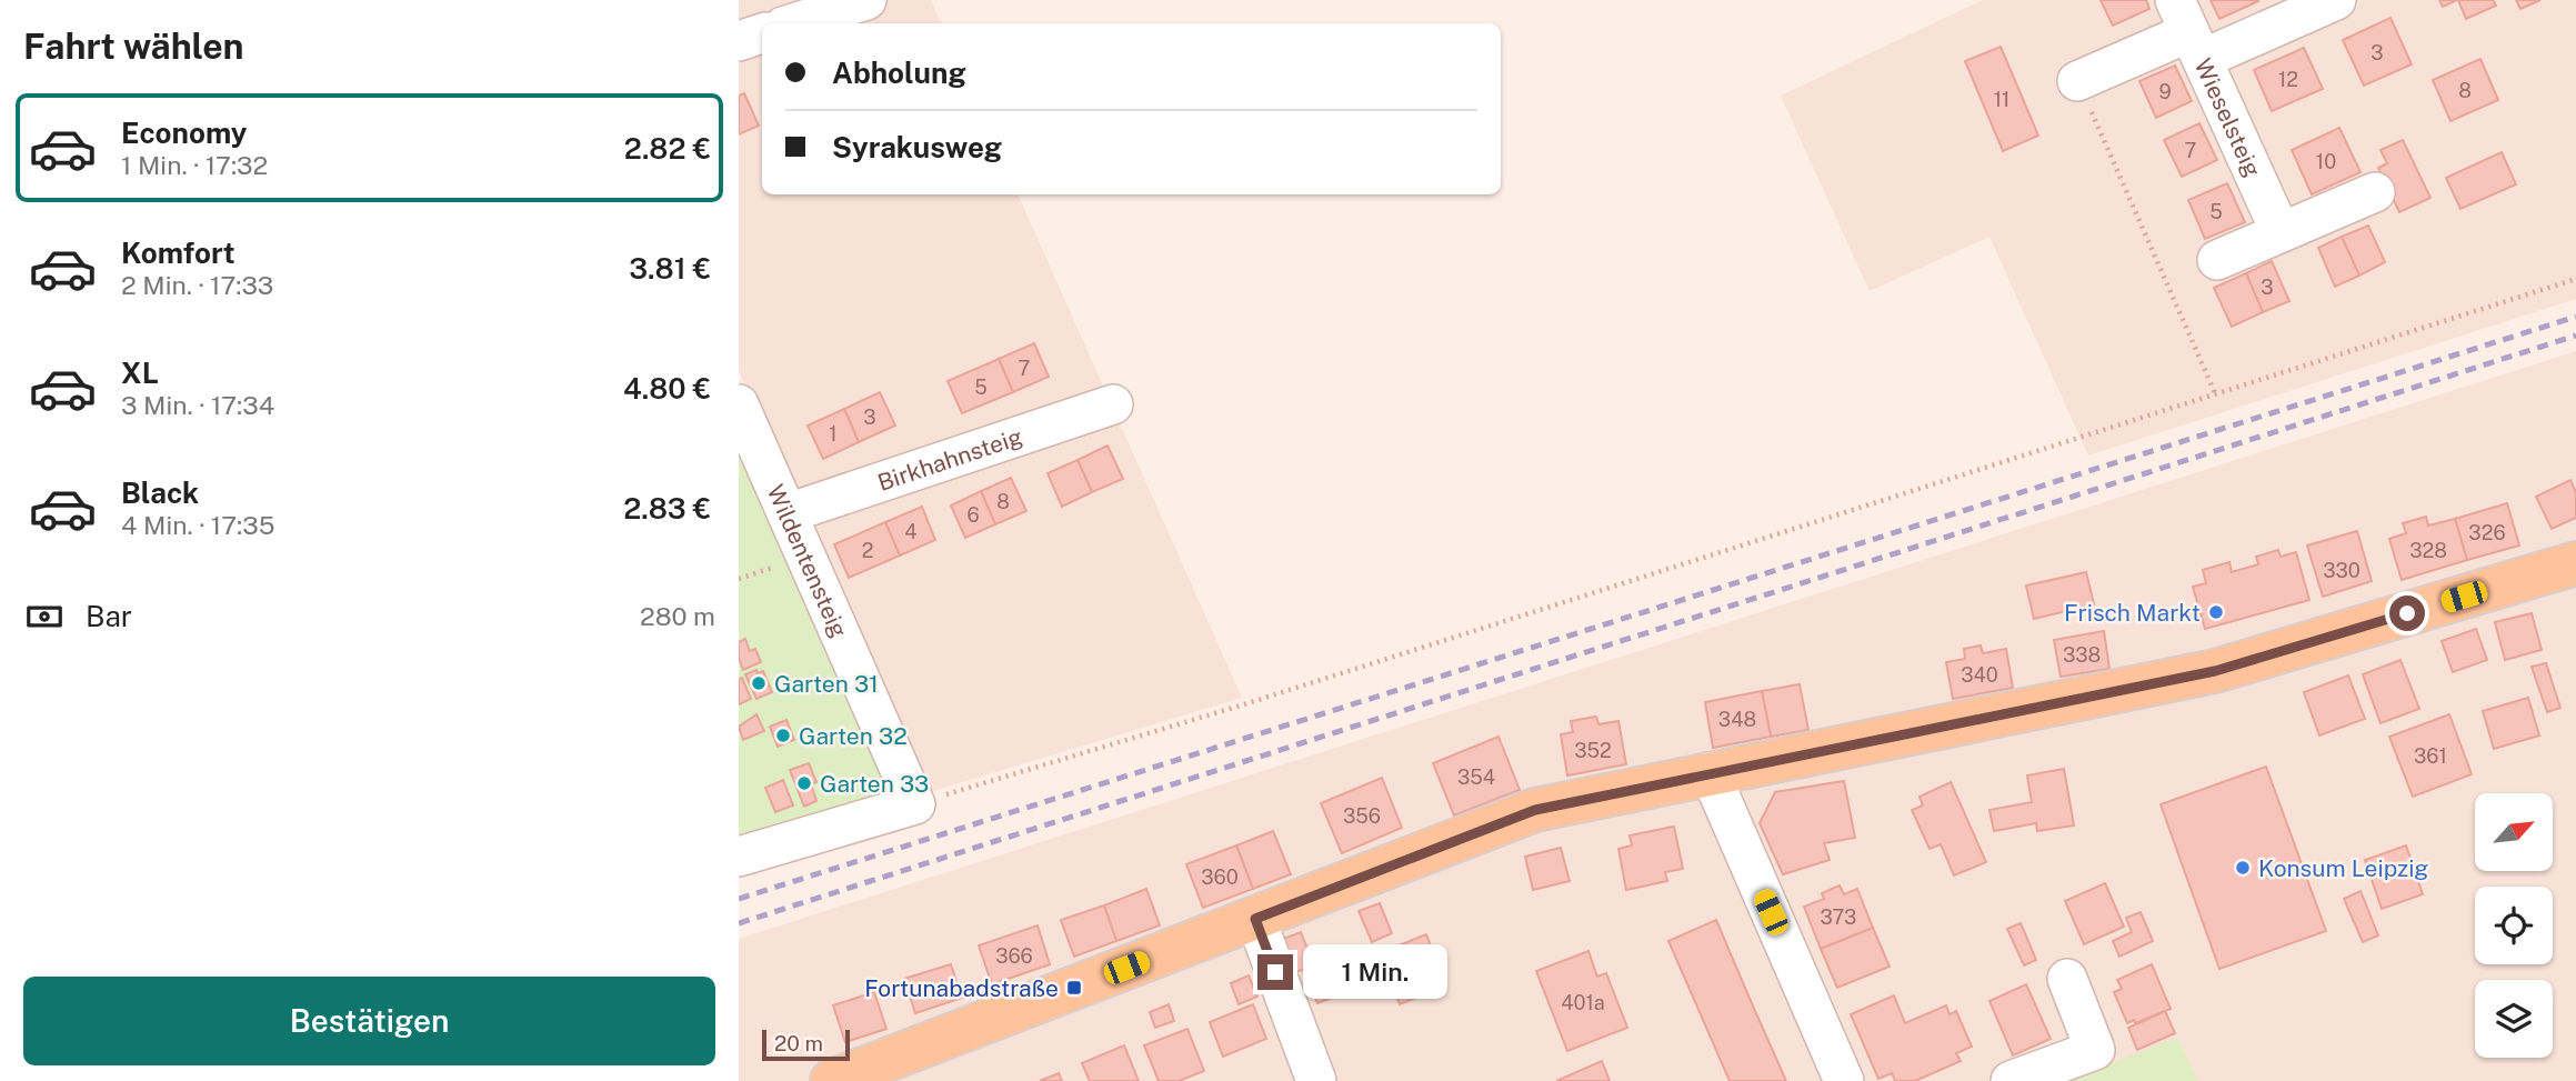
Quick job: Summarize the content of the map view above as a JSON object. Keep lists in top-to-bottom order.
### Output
{
  "streets": {
    "street": ["Wieselsteig", "Birkhahnsteig", "Wildentensteig"]
  },
  "crossings": [
    ["Birkhahnsteig", "Wildentensteig"]
  ],
  "places": {
    "other": [
      "Frisch Markt",
      "Garten 31",
      "Garten 32",
      "Garten 33",
      "Konsum Leipzig"
    ],
    "transit": ["Fortunabadstraße"]
  },
  "house_numbers": [
    "3",
    "12",
    "8",
    "9",
    "11",
    "7",
    "10",
    "5",
    "3",
    "7",
    "5",
    "3",
    "1",
    "8",
    "6",
    "4",
    "326",
    "2",
    "328",
    "330",
    "338",
    "340",
    "348",
    "352",
    "361",
    "354",
    "356",
    "360",
    "373",
    "366",
    "401a"
  ],
  "scale_bar": "20 m",
  "north": "top right",
  "page": {
    "heading": "Fahrt wählen",
    "banner": ["Abholung", "Syrakusweg"],
    "list": [
      {
        "name": "Economy",
        "note": "1 Min. · 17:32",
        "value": "2.82 €"
      },
      {
        "name": "Komfort",
        "note": "2 Min. · 17:33",
        "value": "3.81 €"
      },
      {
        "name": "XL",
        "note": "3 Min. · 17:34",
        "value": "4.80 €"
      },
      {
        "name": "Black",
        "note": "4 Min. · 17:35",
        "value": "2.83 €"
      }
    ],
    "pay": ["Bar", "280 m"],
    "bubble": "1 Min.",
    "buttons": "Bestätigen",
    "scale": "20 m"
  }
}
